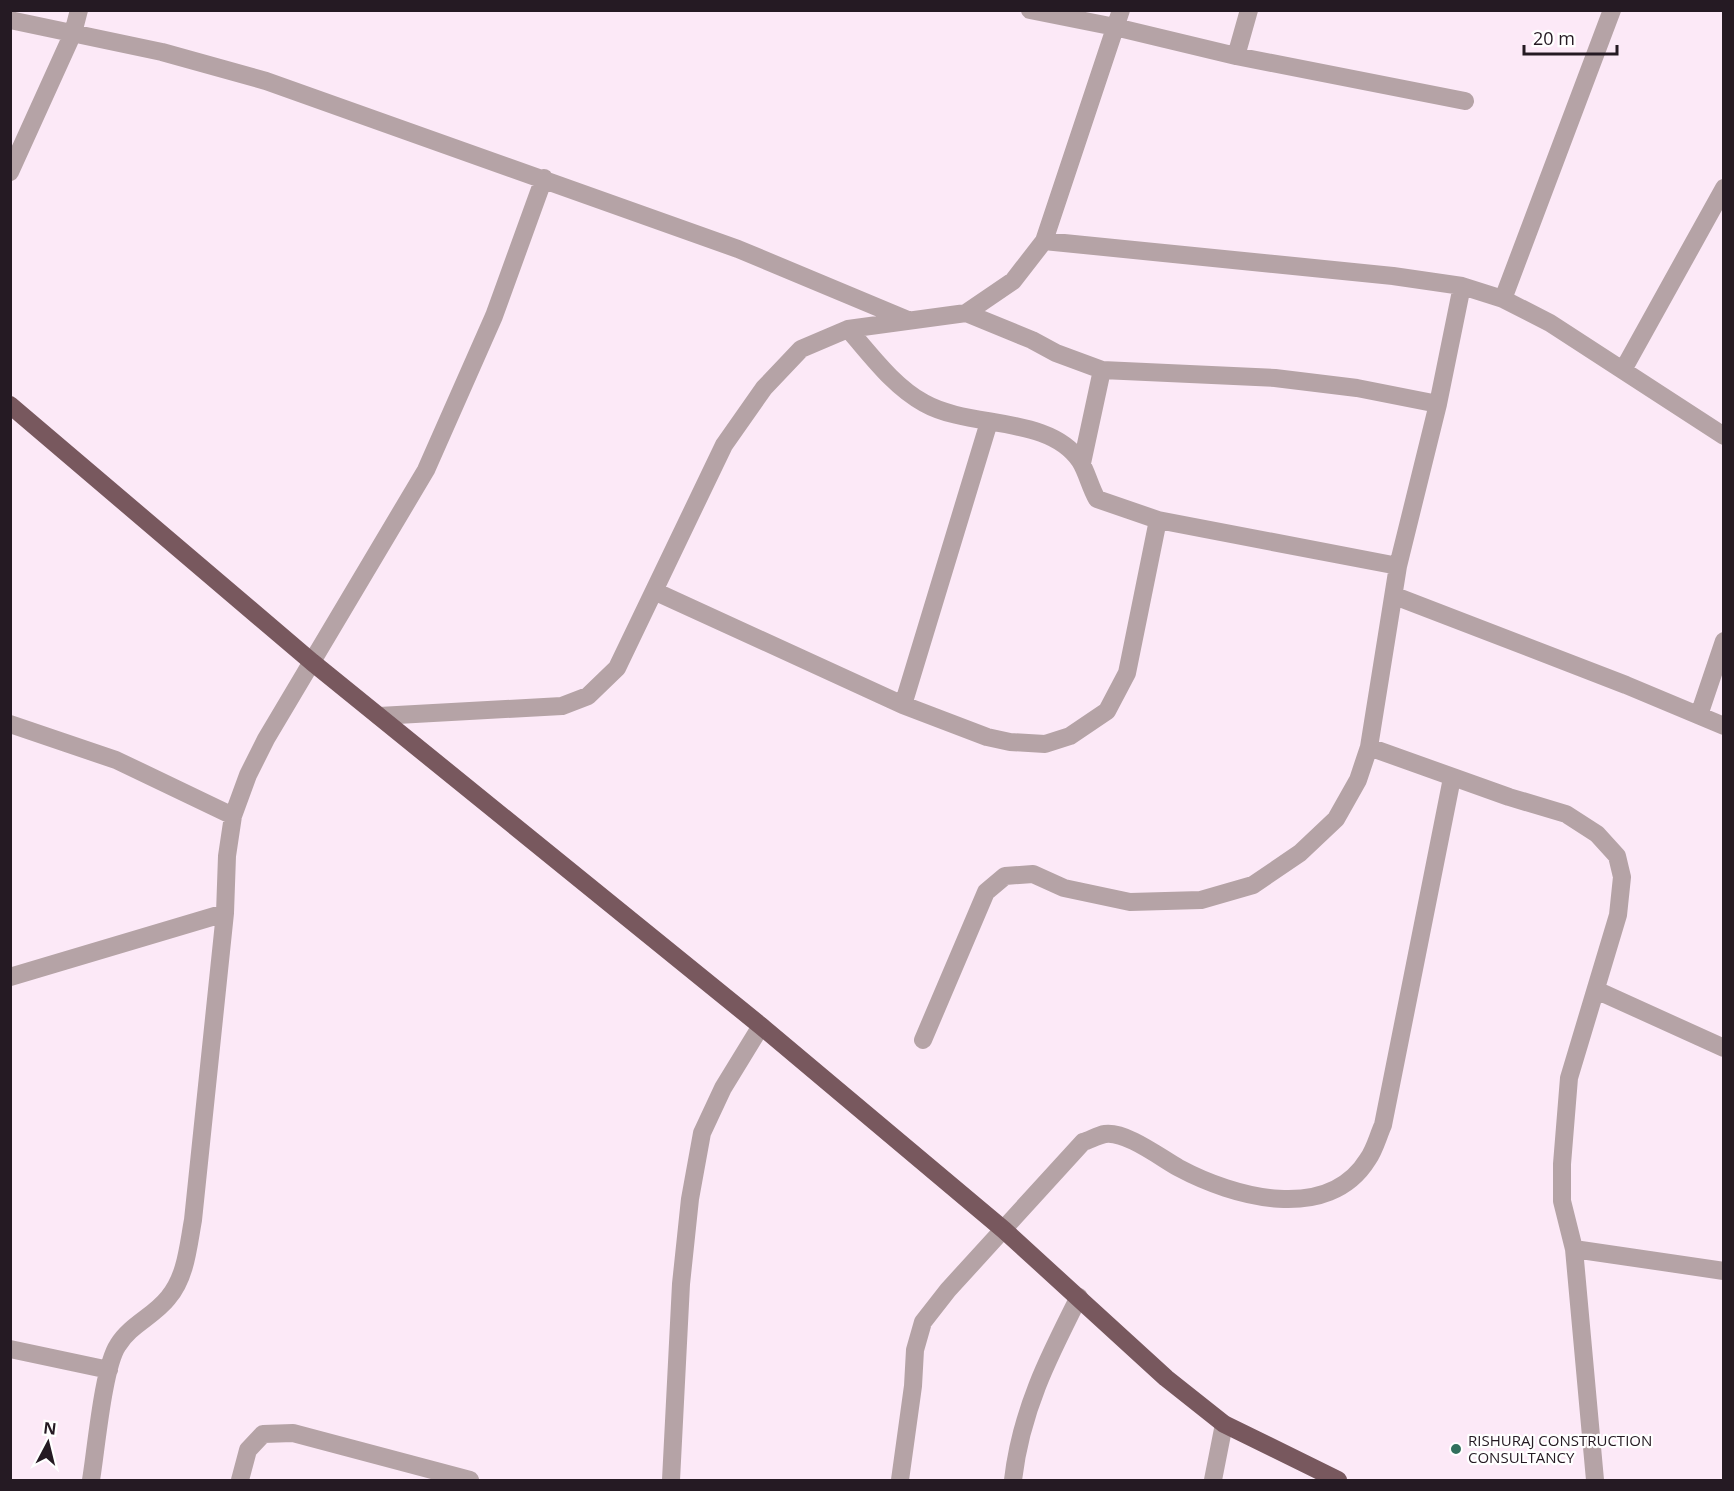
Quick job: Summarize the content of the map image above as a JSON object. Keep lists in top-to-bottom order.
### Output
{
  "places": ["RISHURAJ CONSTRUCTION CONSULTANCY"],
  "scale_bar": "20 m",
  "north": "top"
}
